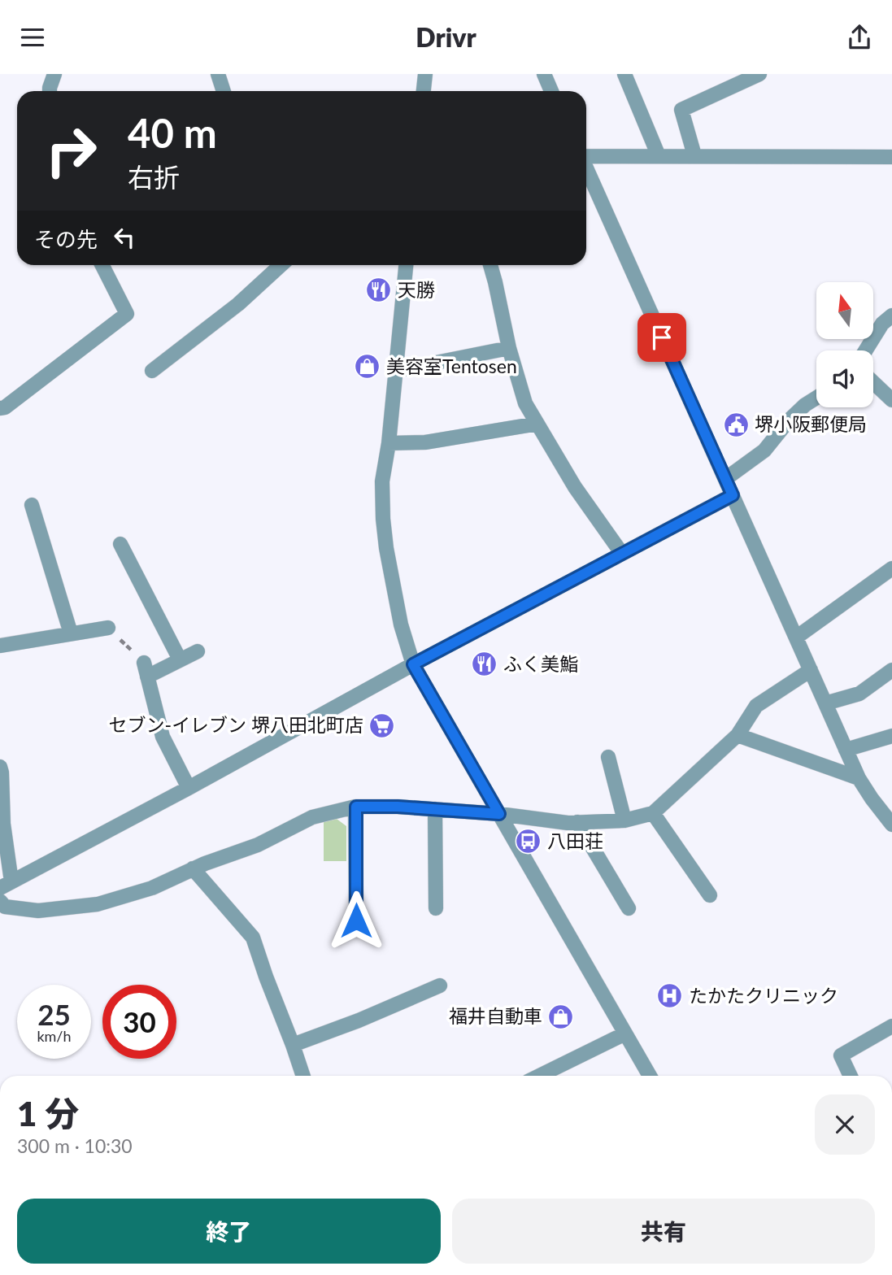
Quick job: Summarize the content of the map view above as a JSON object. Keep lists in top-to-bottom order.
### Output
{
  "places": {
    "restaurant": ["天勝", "ふく美鮨"],
    "shop": ["美容室Tentosen", "福井自動車"],
    "public building": ["堺小阪郵便局"],
    "supermarket": ["セブン-イレブン 堺八田北町店"],
    "bus stop": ["八田荘"],
    "hospital": ["たかたクリニック"]
  },
  "north": "top",
  "page": {
    "header": "Drivr",
    "turn": ["40 m", "右折"],
    "then": "その先",
    "speed": "25 km/h",
    "limit": "30",
    "heading": ["1 分", "300 m · 10:30"],
    "buttons": ["終了", "共有"]
  }
}
